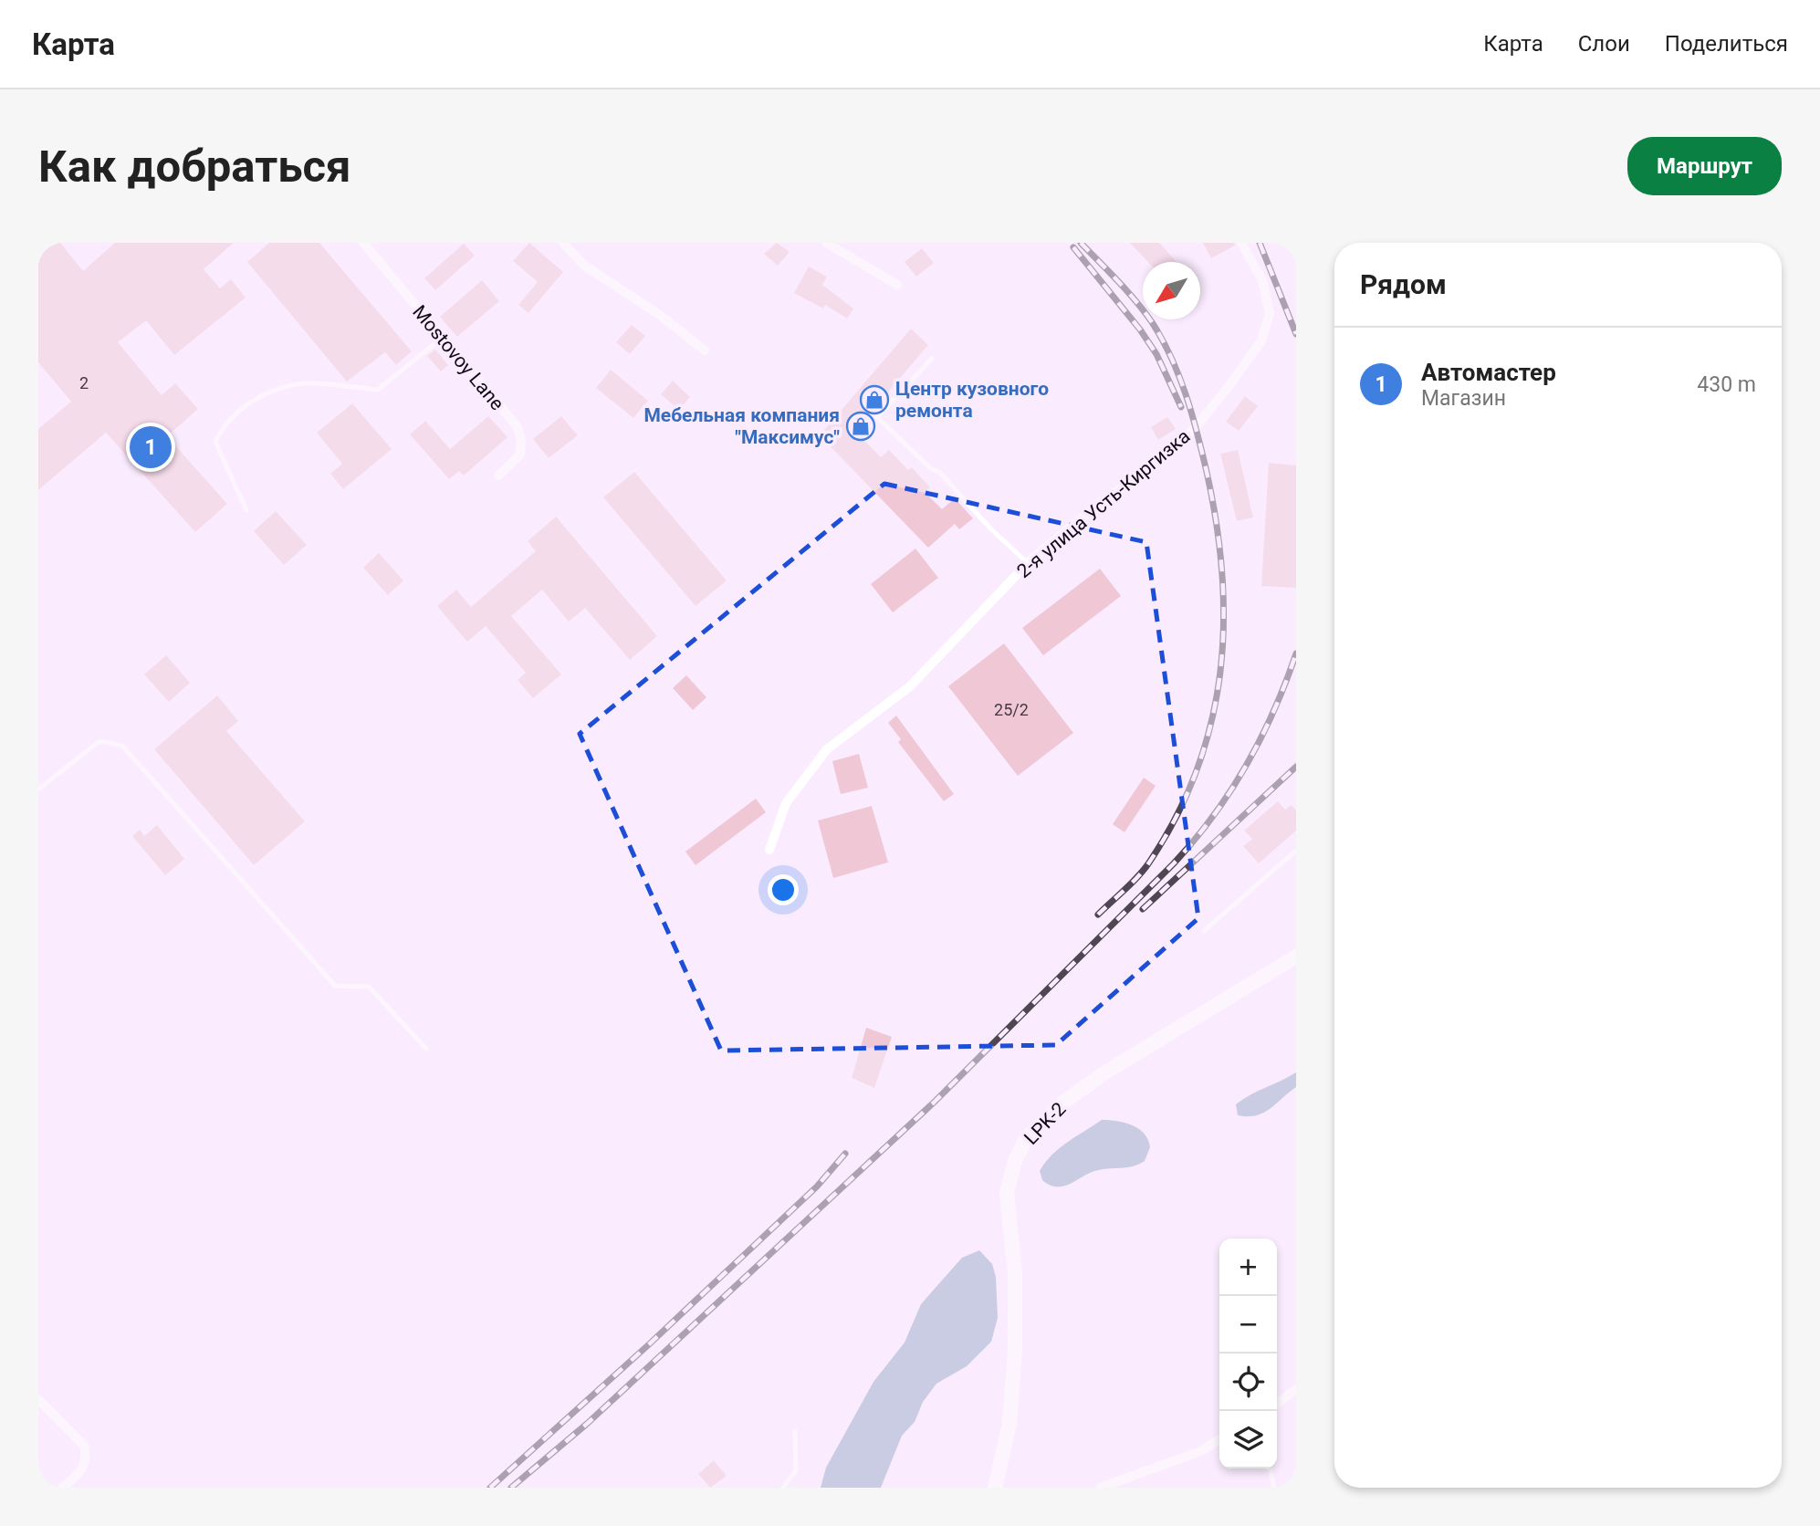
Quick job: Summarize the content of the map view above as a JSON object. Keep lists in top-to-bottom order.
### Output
{
  "streets": {
    "street": ["Mostovoy Lane", "2-я улица Усть-Киргизка", "LPK-2"]
  },
  "places": {
    "shop": ["Центр кузовного ремонта", "Мебельная компания \"Максимус\""]
  },
  "house_numbers": ["2", "25/2"],
  "north": "bottom left",
  "page": {
    "header": "Карта",
    "nav": ["Карта", "Слои", "Поделиться"],
    "buttons": "Маршрут",
    "title": "Как добраться",
    "heading": "Рядом",
    "list": [
      {
        "mark": "1",
        "name": "Автомастер",
        "note": "Магазин",
        "value": "430 m"
      }
    ],
    "pins": "1",
    "map_buttons": ["+", "−"]
  }
}
